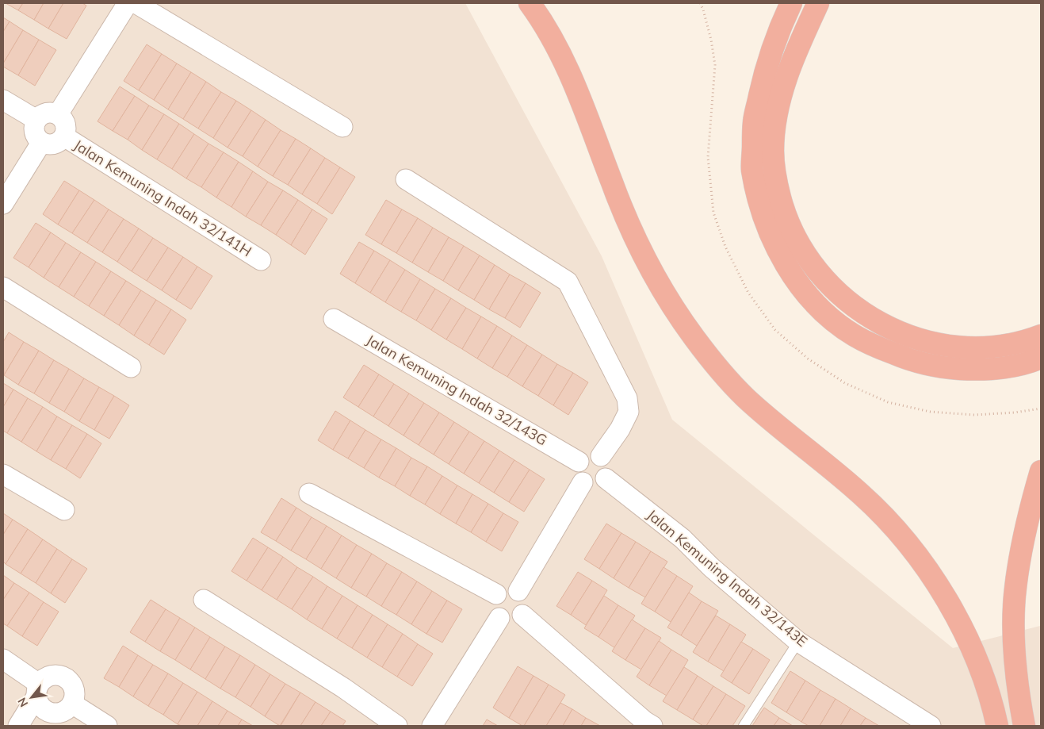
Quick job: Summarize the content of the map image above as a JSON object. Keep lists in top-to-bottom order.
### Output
{
  "streets": {
    "street": ["Jalan Kemuning Indah 32/141H", "Jalan Kemuning Indah 32/143G", "Jalan Kemuning Indah 32/143E"]
  },
  "crossings": [
    ["Jalan Kemuning Indah 32/143G", "Jalan Kemuning Indah 32/143E"]
  ],
  "north": "bottom left"
}
